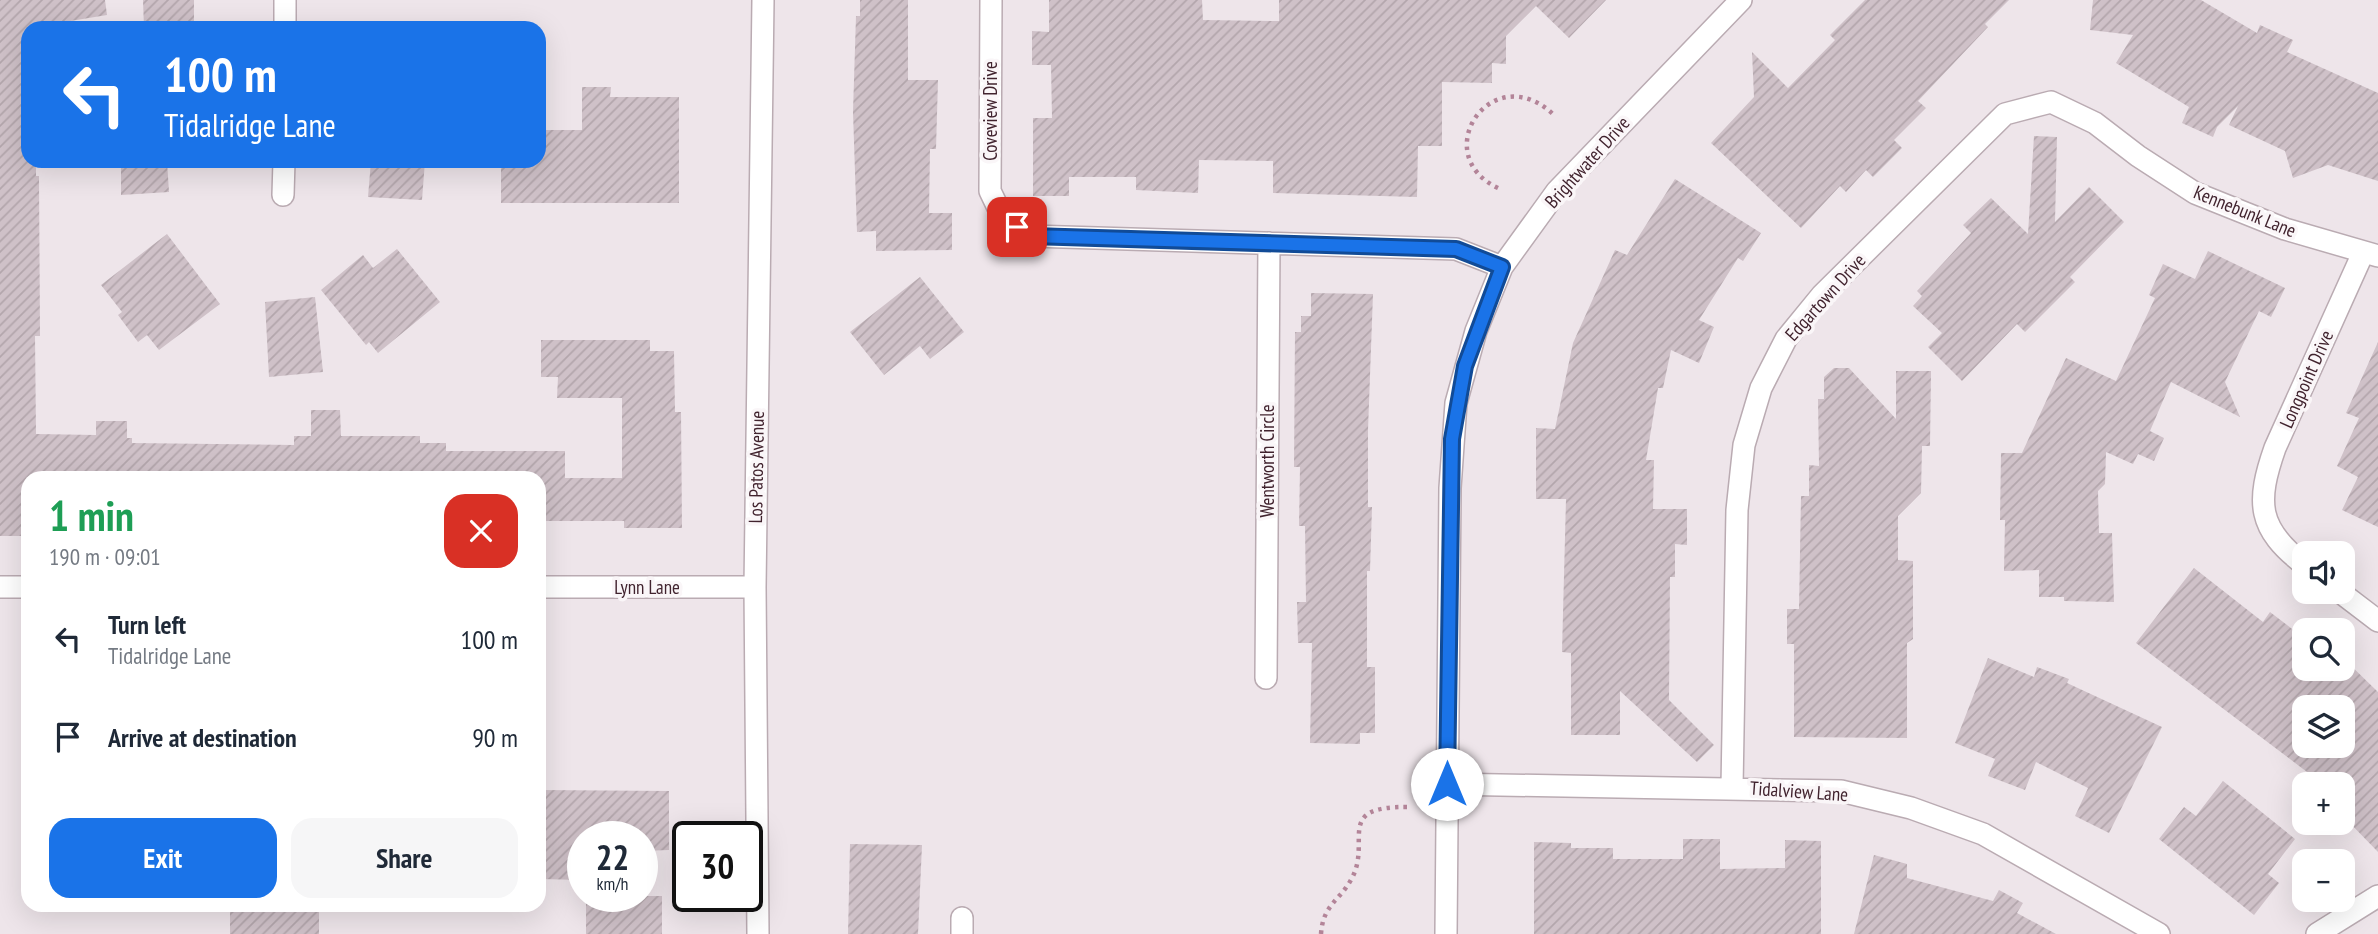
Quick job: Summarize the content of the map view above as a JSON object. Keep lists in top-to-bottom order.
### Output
{
  "streets": {
    "street": [
      "Coveview Drive",
      "Brightwater Drive",
      "Kennebunk Lane",
      "Edgartown Drive",
      "Longpoint Drive",
      "Wentworth Circle",
      "Los Patos Avenue",
      "Lynn Lane",
      "Tidalview Lane"
    ]
  },
  "crossings": [
    ["Coveview Drive", "Wentworth Circle"],
    ["Brightwater Drive", "Tidalview Lane"],
    ["Kennebunk Lane", "Edgartown Drive"],
    ["Kennebunk Lane", "Longpoint Drive"],
    ["Edgartown Drive", "Tidalview Lane"],
    ["Los Patos Avenue", "Lynn Lane"]
  ],
  "page": {
    "turn": ["100 m", "Tidalridge Lane"],
    "heading": ["1 min", "190 m · 09:01"],
    "map_buttons": ["+", "−"],
    "list": [
      {
        "name": "Turn left",
        "note": "Tidalridge Lane",
        "value": "100 m"
      },
      {
        "name": "Arrive at destination",
        "value": "90 m"
      }
    ],
    "buttons": ["Exit", "Share"],
    "speed": "22 km/h",
    "limit": "30"
  }
}
